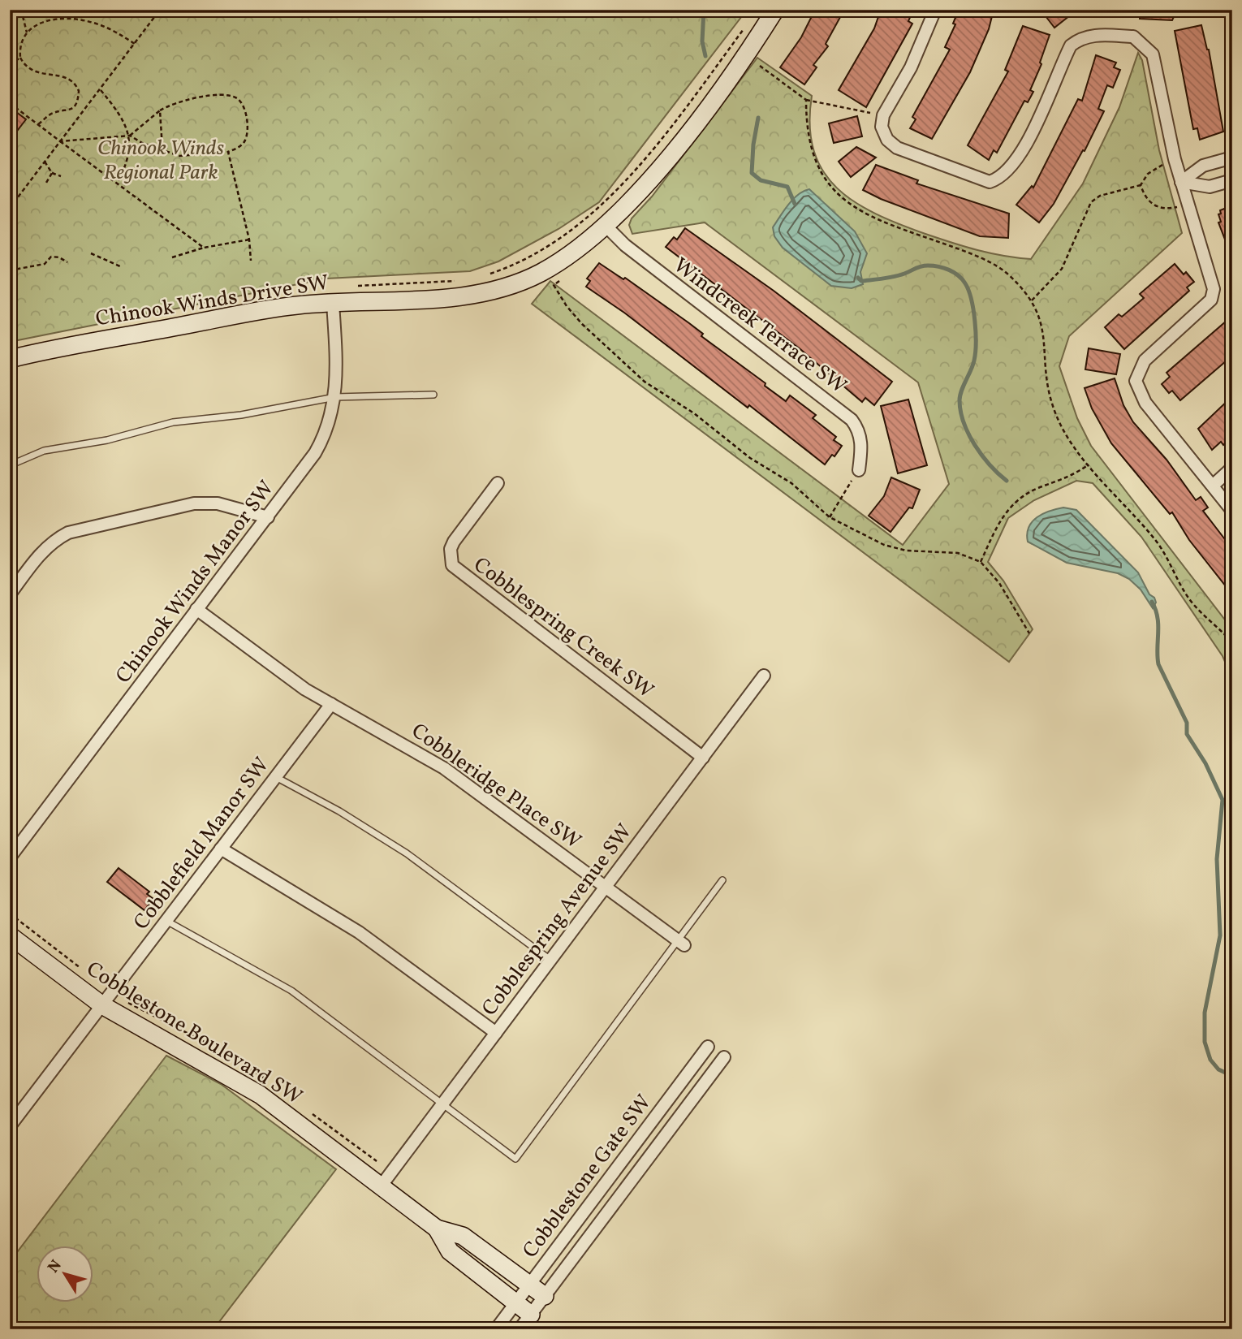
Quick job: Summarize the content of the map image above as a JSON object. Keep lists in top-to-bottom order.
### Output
{
  "streets": {
    "street": [
      "Chinook Winds Drive SW",
      "Windcreek Terrace SW",
      "Chinook Winds Manor SW",
      "Cobblespring Creek SW",
      "Cobbleridge Place SW",
      "Cobblefield Manor SW",
      "Cobblespring Avenue SW",
      "Cobblestone Boulevard SW",
      "Cobblestone Gate SW"
    ]
  },
  "crossings": [
    ["Chinook Winds Drive SW", "Windcreek Terrace SW"],
    ["Chinook Winds Drive SW", "Chinook Winds Manor SW"],
    ["Chinook Winds Manor SW", "Cobbleridge Place SW"],
    ["Cobblespring Creek SW", "Cobblespring Avenue SW"],
    ["Cobbleridge Place SW", "Cobblefield Manor SW"],
    ["Cobbleridge Place SW", "Cobblespring Avenue SW"],
    ["Cobblefield Manor SW", "Cobblestone Boulevard SW"],
    ["Cobblespring Avenue SW", "Cobblestone Boulevard SW"],
    ["Cobblestone Boulevard SW", "Cobblestone Gate SW"]
  ],
  "parks": ["Chinook Winds Regional Park"],
  "north": "top left"
}
